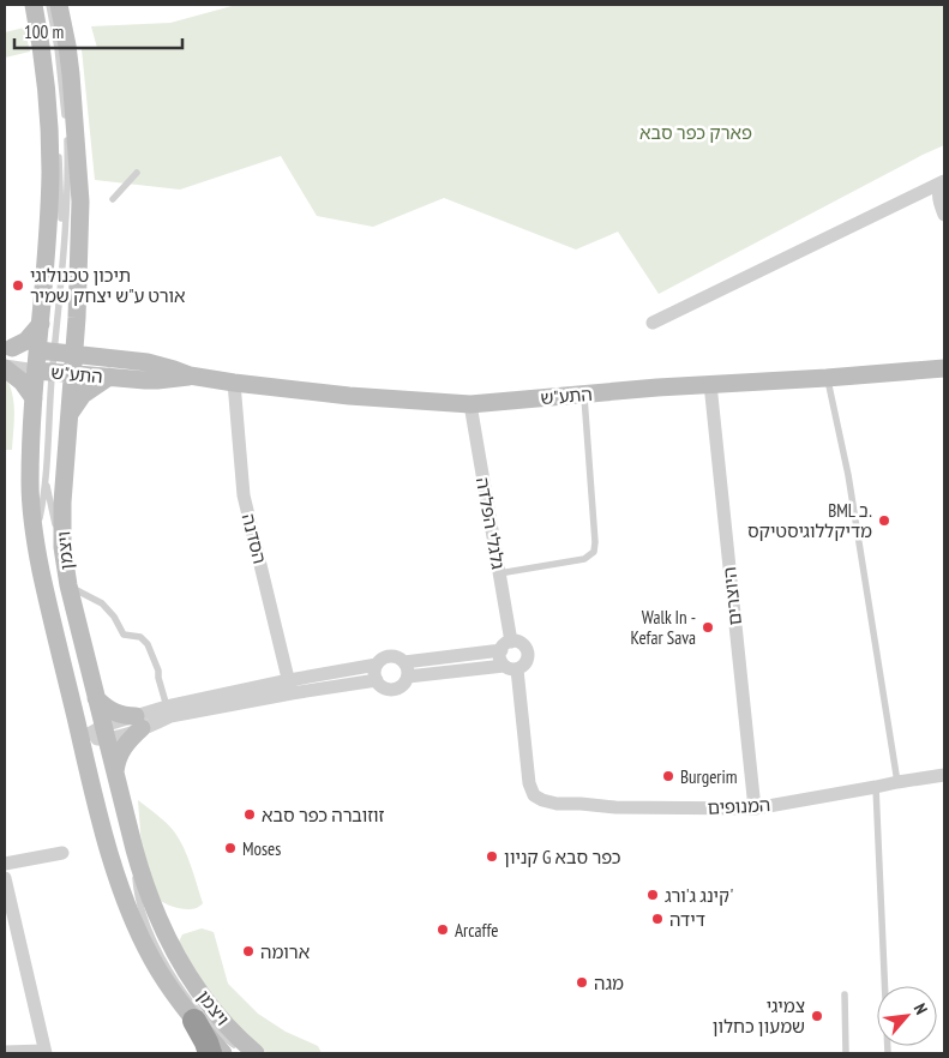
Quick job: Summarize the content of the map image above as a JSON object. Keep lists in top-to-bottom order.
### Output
{
  "streets": {
    "main road": ["התע\"ש", "ויצמן"],
    "street": [
      "גלגלי הפלדה",
      "הסדנה",
      "היוצרים",
      "המנופים"
    ]
  },
  "crossings": [
    ["התע\"ש", "גלגלי הפלדה"],
    ["התע\"ש", "הסדנה"],
    ["התע\"ש", "ויצמן"],
    ["התע\"ש", "היוצרים"],
    ["גלגלי הפלדה", "המנופים"],
    ["היוצרים", "המנופים"]
  ],
  "parks": ["פארק כפר סבא"],
  "places": [
    "תיכון טכנולוגי אורט ע\"ש יצחק שמיר",
    "BML ב. מדיקללוגיסטיקס",
    "Walk In - Kefar Sava",
    "Burgerim",
    "זוזוברה כפר סבא",
    "Moses",
    "קניון G כפר סבא",
    "קינג ג'ורג'",
    "דידה",
    "Arcaffe",
    "ארומה",
    "מגה",
    "צמיגי שמעון כחלון"
  ],
  "scale_bar": "100 m",
  "north": "top right"
}
